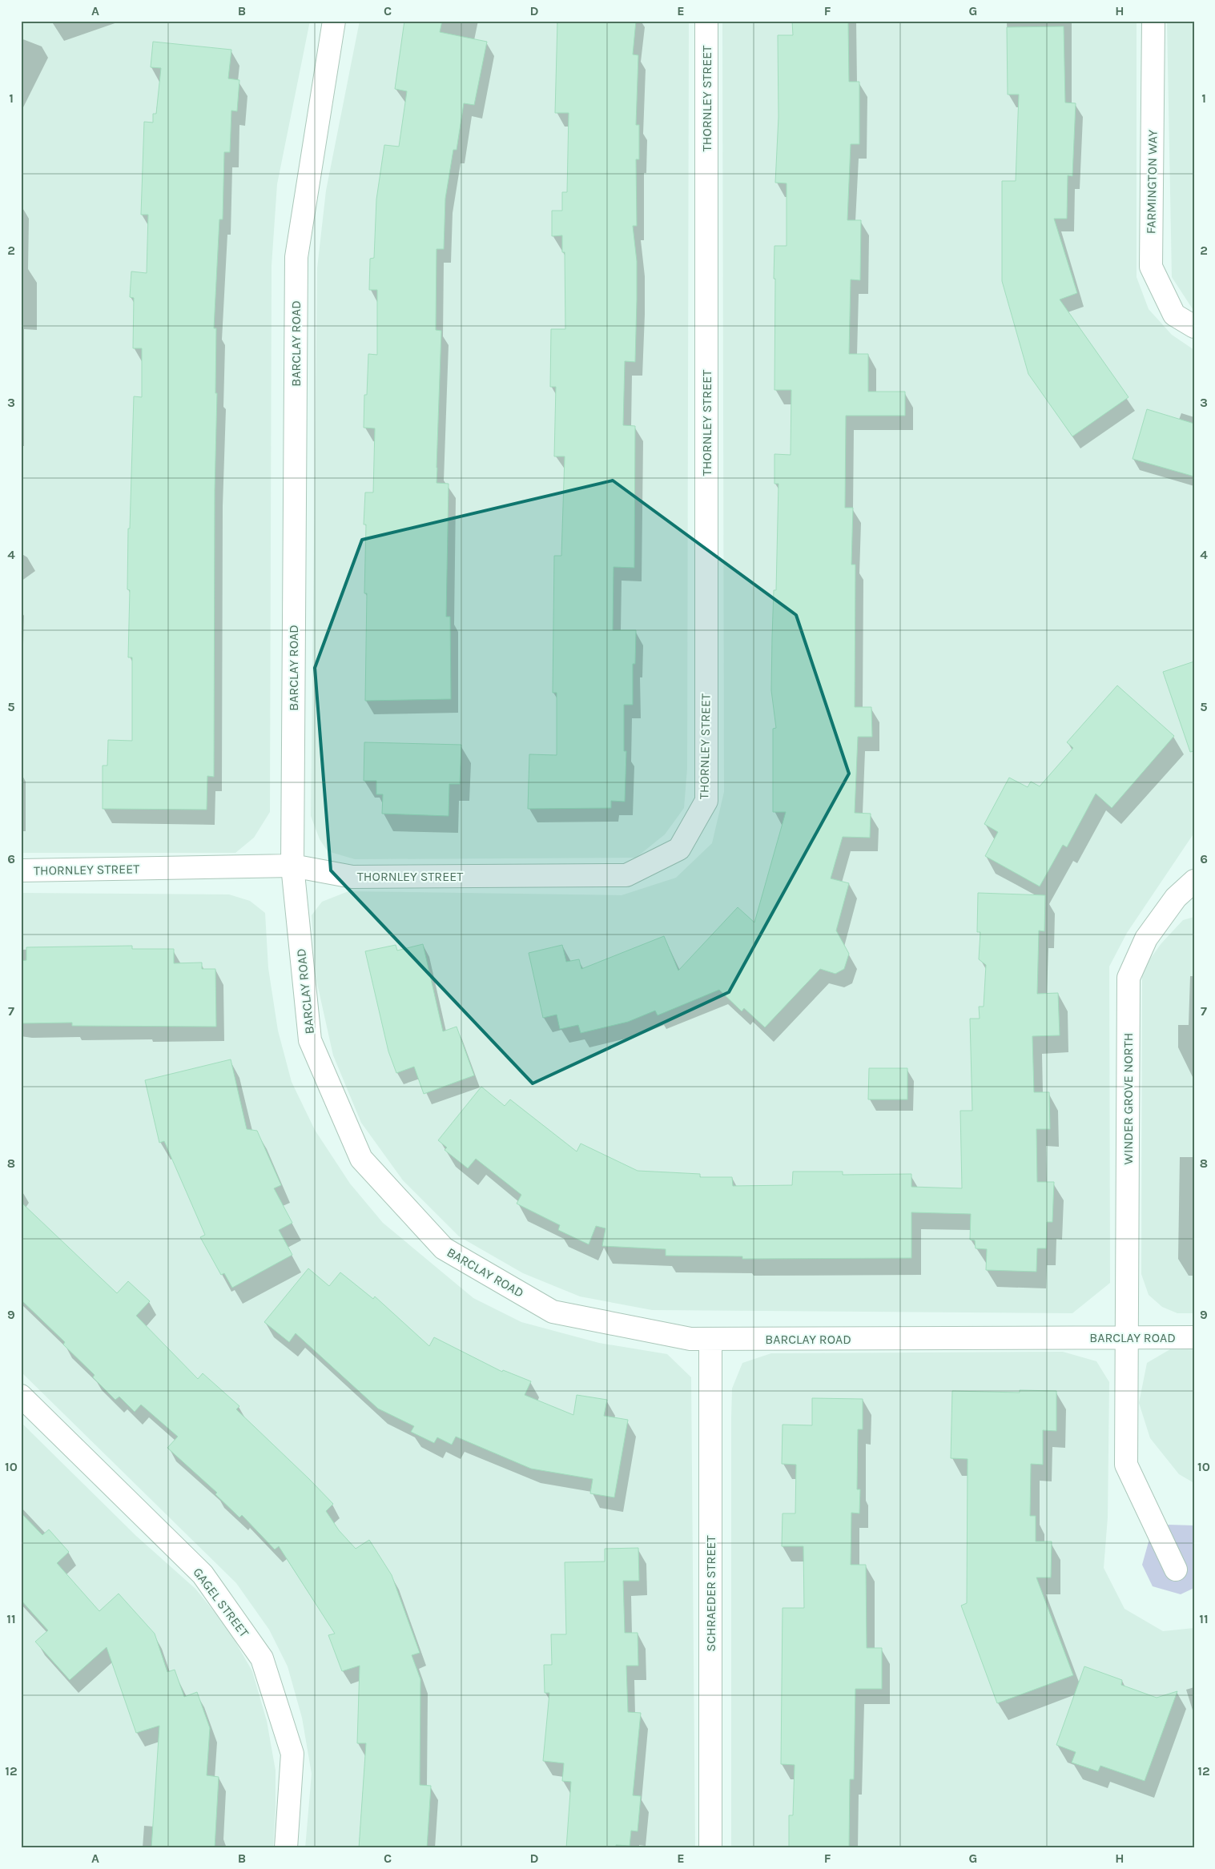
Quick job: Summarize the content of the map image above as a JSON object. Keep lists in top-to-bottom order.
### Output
{
  "streets": {
    "street": [
      "THORNLEY STREET",
      "FARMINGTON WAY",
      "BARCLAY ROAD",
      "WINDER GROVE NORTH",
      "SCHRAEDER STREET",
      "GAGEL STREET"
    ]
  },
  "crossings": [
    ["THORNLEY STREET", "BARCLAY ROAD"],
    ["BARCLAY ROAD", "WINDER GROVE NORTH"],
    ["BARCLAY ROAD", "SCHRAEDER STREET"]
  ],
  "grid": {
    "columns": [
      "A",
      "B",
      "C",
      "D",
      "E",
      "F",
      "G",
      "H"
    ],
    "rows": [
      "1",
      "2",
      "3",
      "4",
      "5",
      "6",
      "7",
      "8",
      "9",
      "10",
      "11",
      "12"
    ]
  }
}
